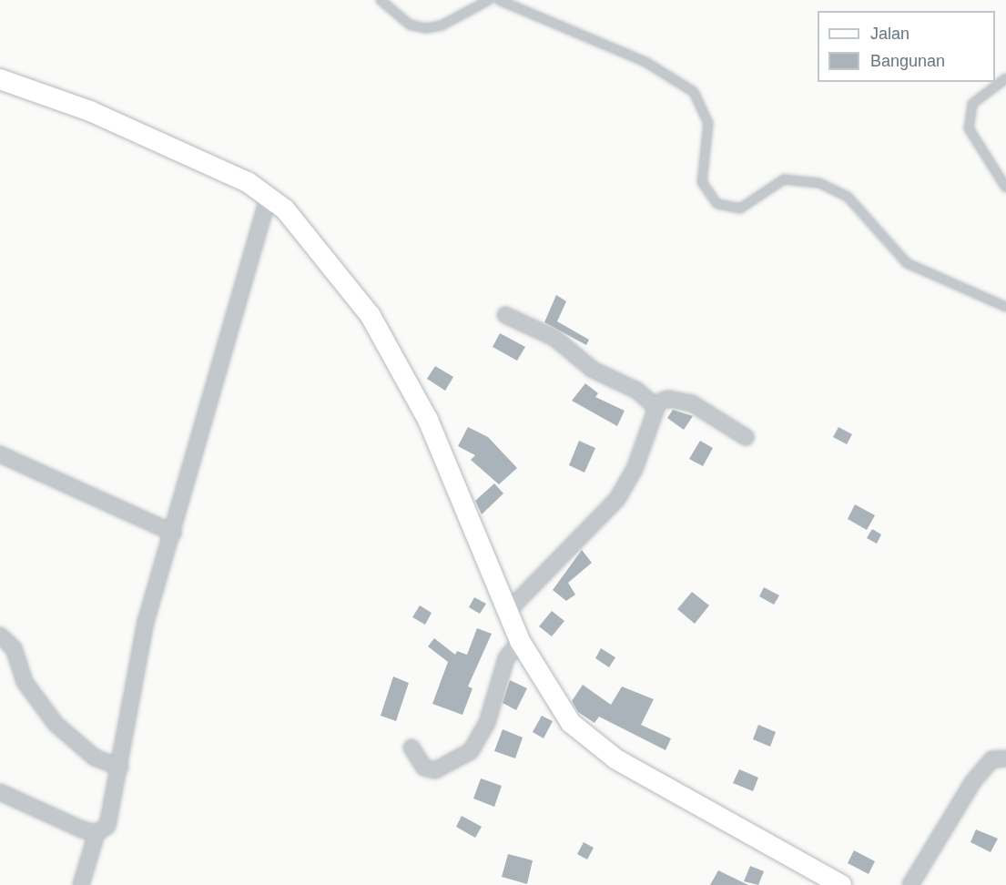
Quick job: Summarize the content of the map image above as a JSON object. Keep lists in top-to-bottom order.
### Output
{
  "legend": ["Jalan", "Bangunan"]
}
